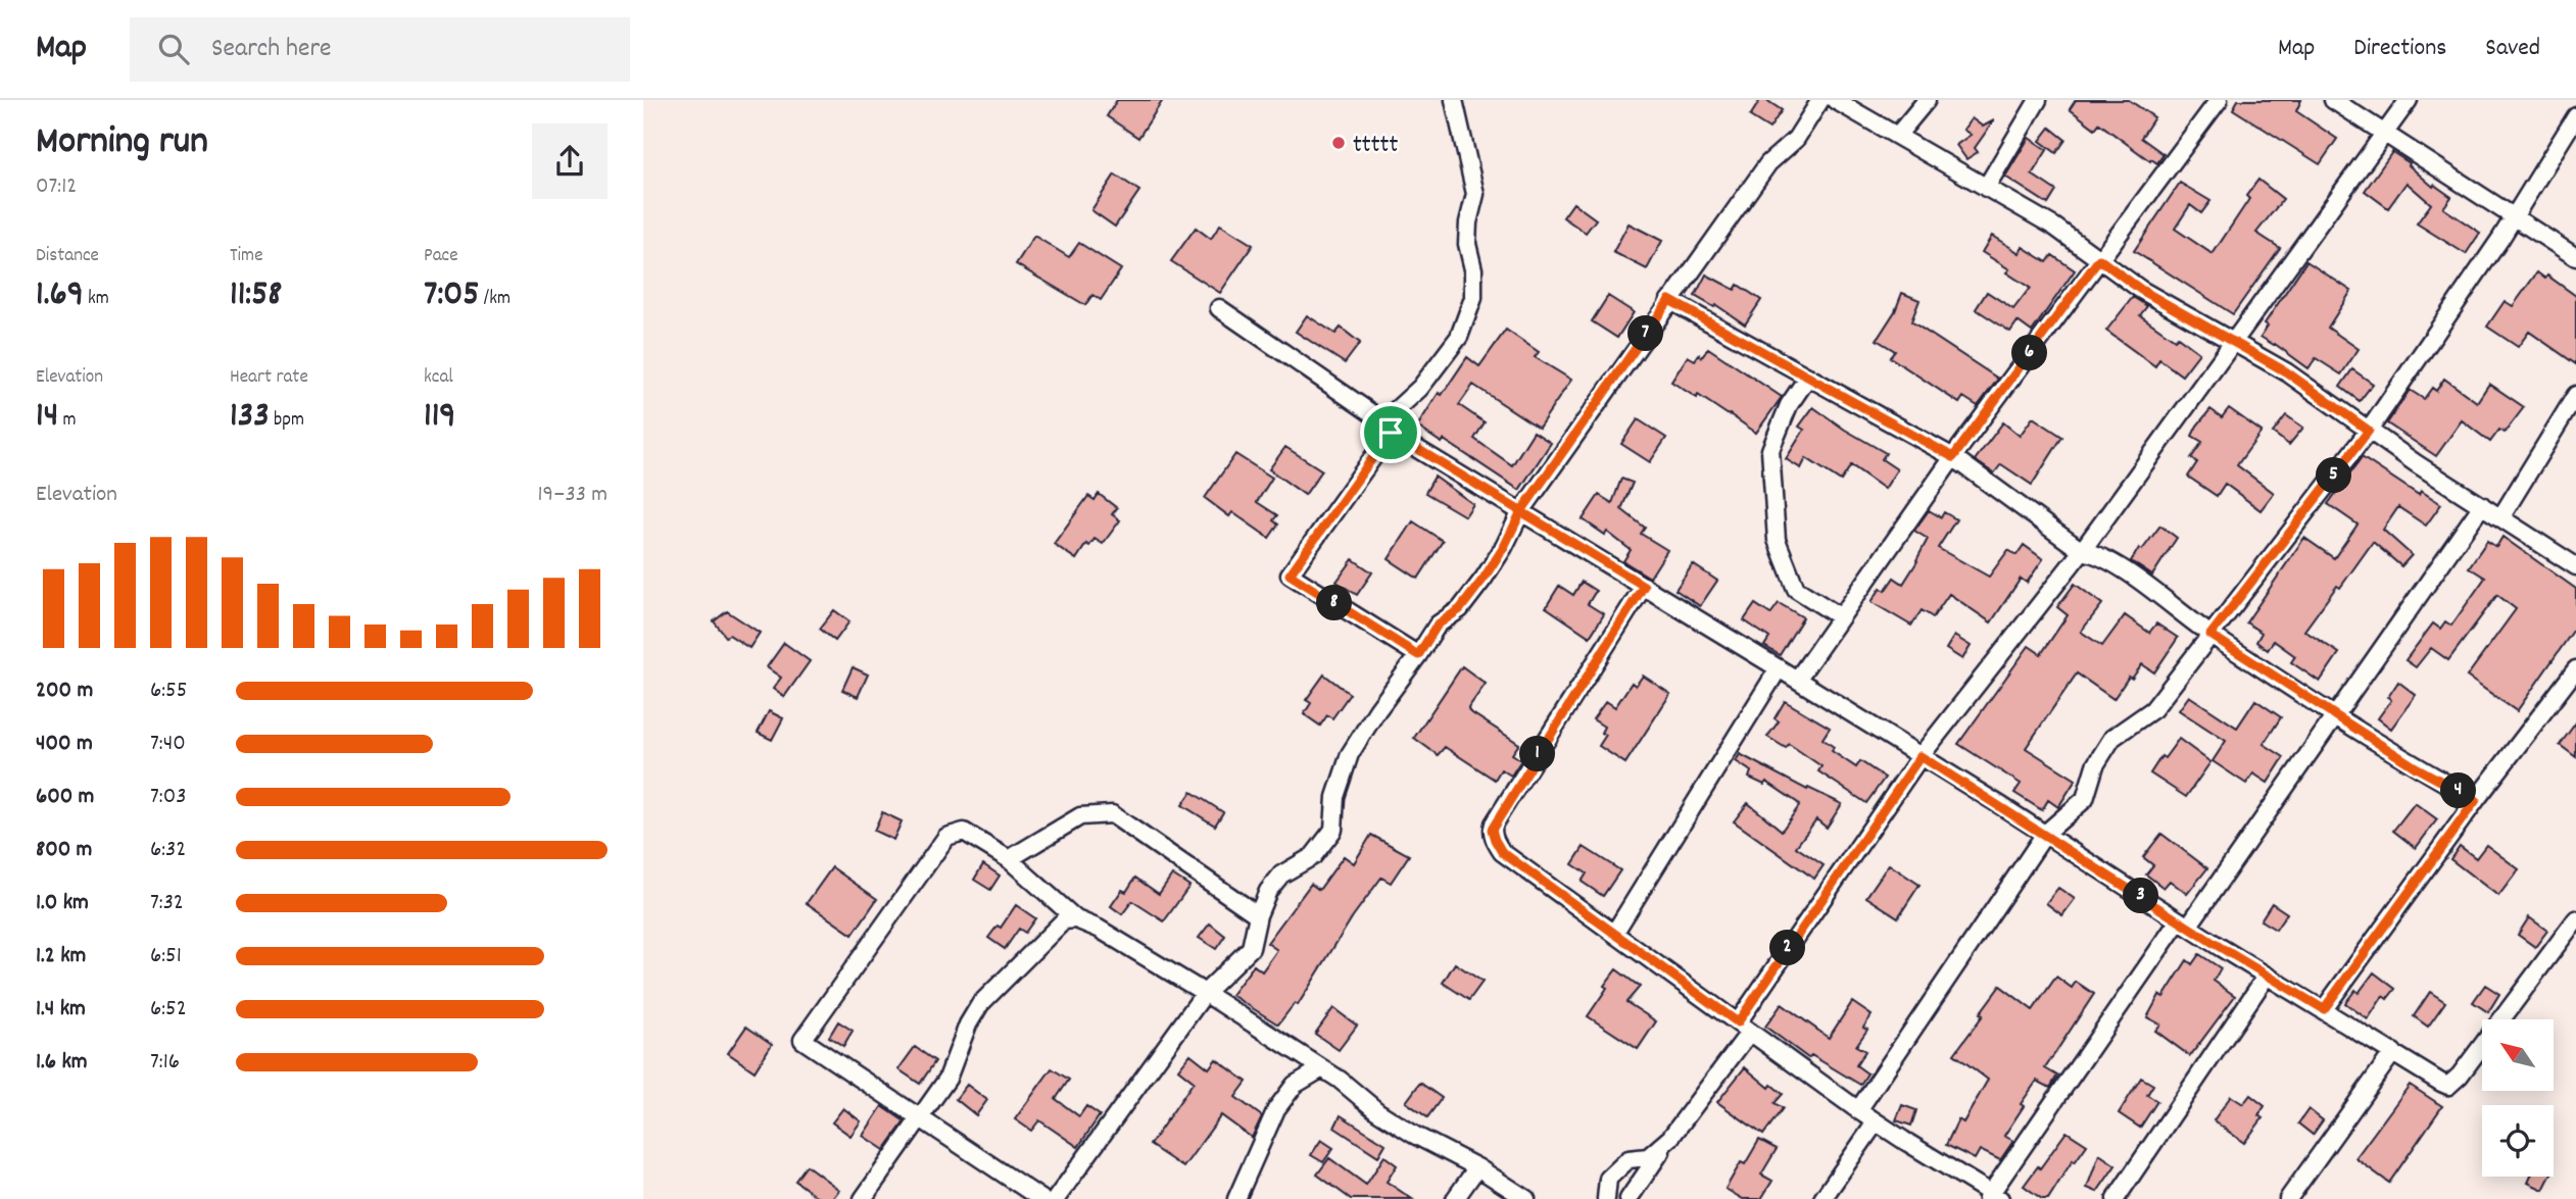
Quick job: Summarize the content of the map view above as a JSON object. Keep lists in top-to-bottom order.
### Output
{
  "places": ["ttttt"],
  "north": "top left",
  "page": {
    "header": "Map",
    "search": "Search here",
    "nav": ["Map", "Directions", "Saved"],
    "heading": ["Morning run", "07:12"],
    "stats": [
      ["Distance", "1.69 km"],
      ["Time", "11:58"],
      ["Pace", "7:05 /km"],
      ["Elevation", "14 m"],
      ["Heart rate", "133 bpm"],
      ["kcal", "119"]
    ],
    "pins": [
      "7",
      "6",
      "5",
      "8",
      "1",
      "4",
      "3",
      "2"
    ],
    "chart": ["Elevation", "19–33 m"],
    "list": [
      {
        "name": "200 m",
        "note": "6:55"
      },
      {
        "name": "400 m",
        "note": "7:40"
      },
      {
        "name": "600 m",
        "note": "7:03"
      },
      {
        "name": "800 m",
        "note": "6:32"
      },
      {
        "name": "1.0 km",
        "note": "7:32"
      },
      {
        "name": "1.2 km",
        "note": "6:51"
      },
      {
        "name": "1.4 km",
        "note": "6:52"
      },
      {
        "name": "1.6 km",
        "note": "7:16"
      }
    ]
  }
}
